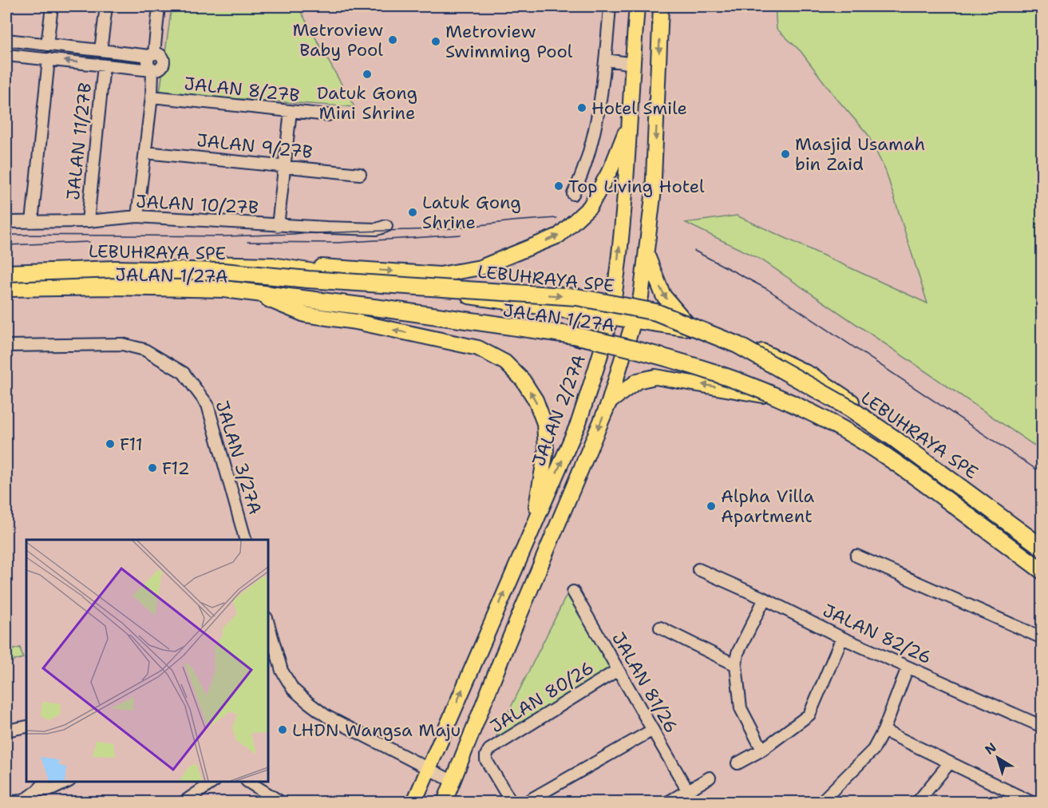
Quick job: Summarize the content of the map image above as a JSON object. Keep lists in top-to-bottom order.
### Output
{
  "streets": {
    "highway": ["LEBUHRAYA SPE"],
    "main road": ["JALAN 1/27A", "JALAN 2/27A"],
    "street": [
      "JALAN 8/27B",
      "JALAN 11/27B",
      "JALAN 9/27B",
      "JALAN 10/27B",
      "JALAN 3/27A",
      "JALAN 82/26",
      "JALAN 81/26",
      "JALAN 80/26"
    ]
  },
  "crossings": [
    ["JALAN 11/27B", "JALAN 10/27B"],
    ["JALAN 1/27A", "JALAN 2/27A"],
    ["JALAN 81/26", "JALAN 80/26"]
  ],
  "places": [
    "Metroview Baby Pool",
    "Metroview Swimming Pool",
    "Datuk Gong Mini Shrine",
    "Hotel Smile",
    "Masjid Usamah bin Zaid",
    "Top Living Hotel",
    "Latuk Gong Shrine",
    "F11",
    "F12",
    "Alpha Villa Apartment",
    "LHDN Wangsa Maju"
  ],
  "north": "top left"
}
